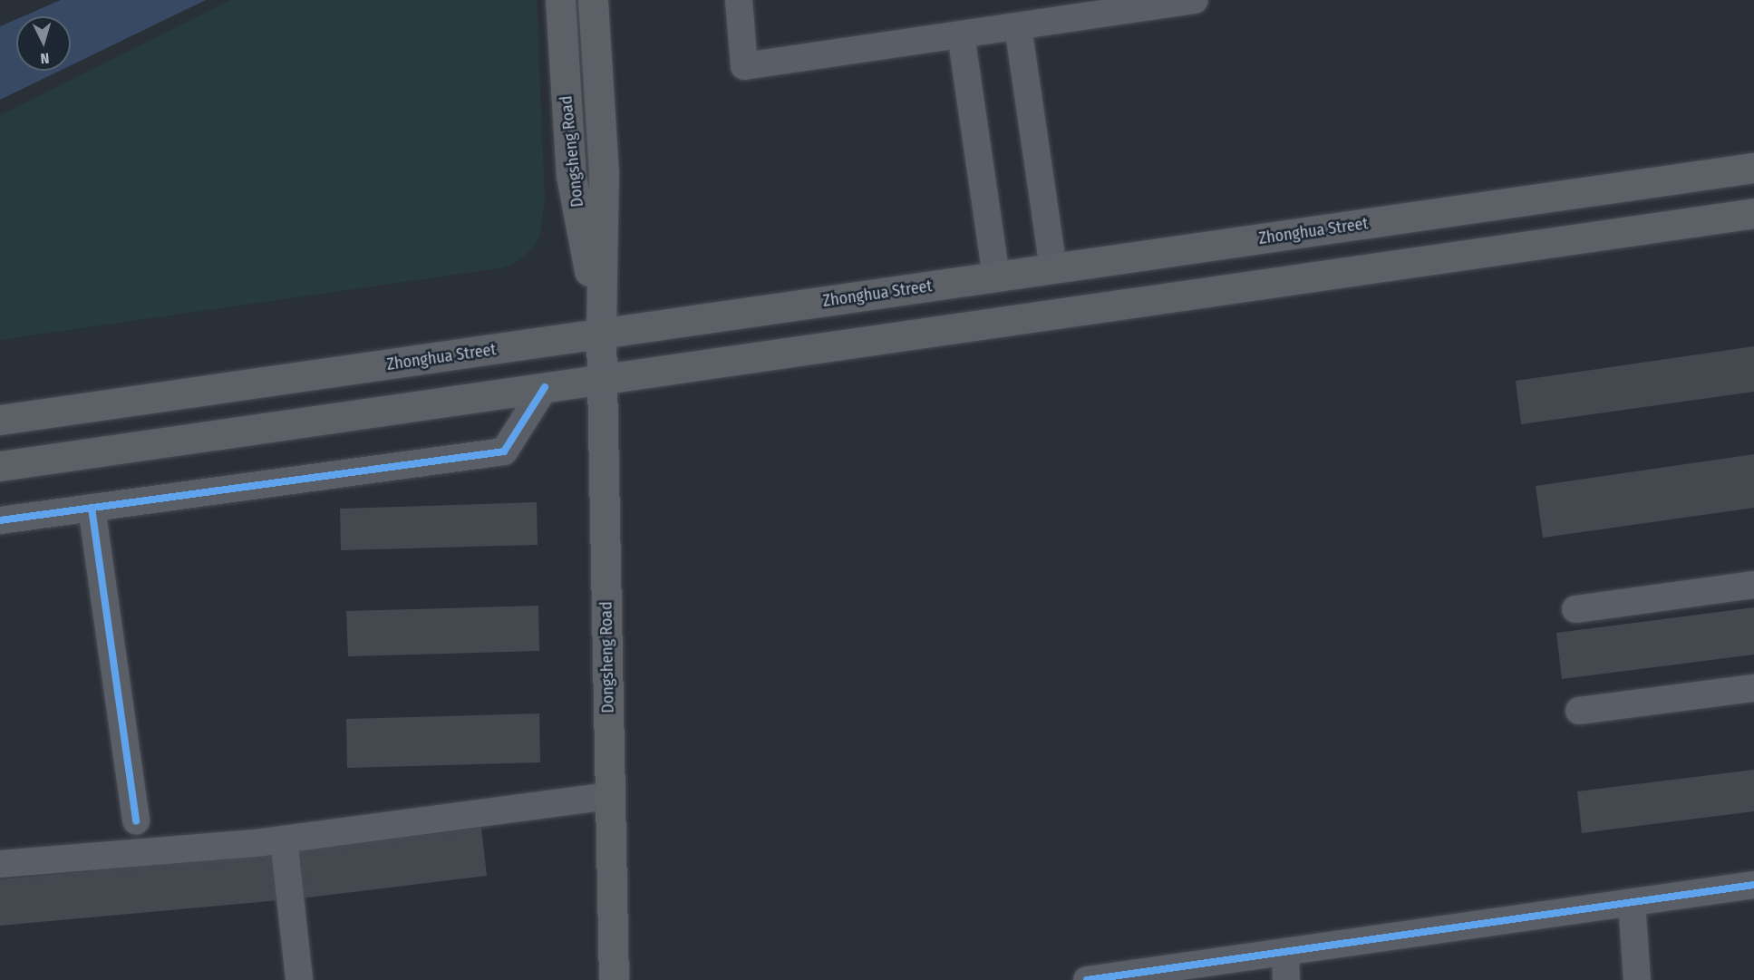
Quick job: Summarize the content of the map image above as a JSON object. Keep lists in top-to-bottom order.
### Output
{
  "streets": {
    "main road": ["Dongsheng Road", "Zhonghua Street"]
  },
  "crossings": [
    ["Dongsheng Road", "Zhonghua Street"]
  ],
  "north": "bottom"
}
